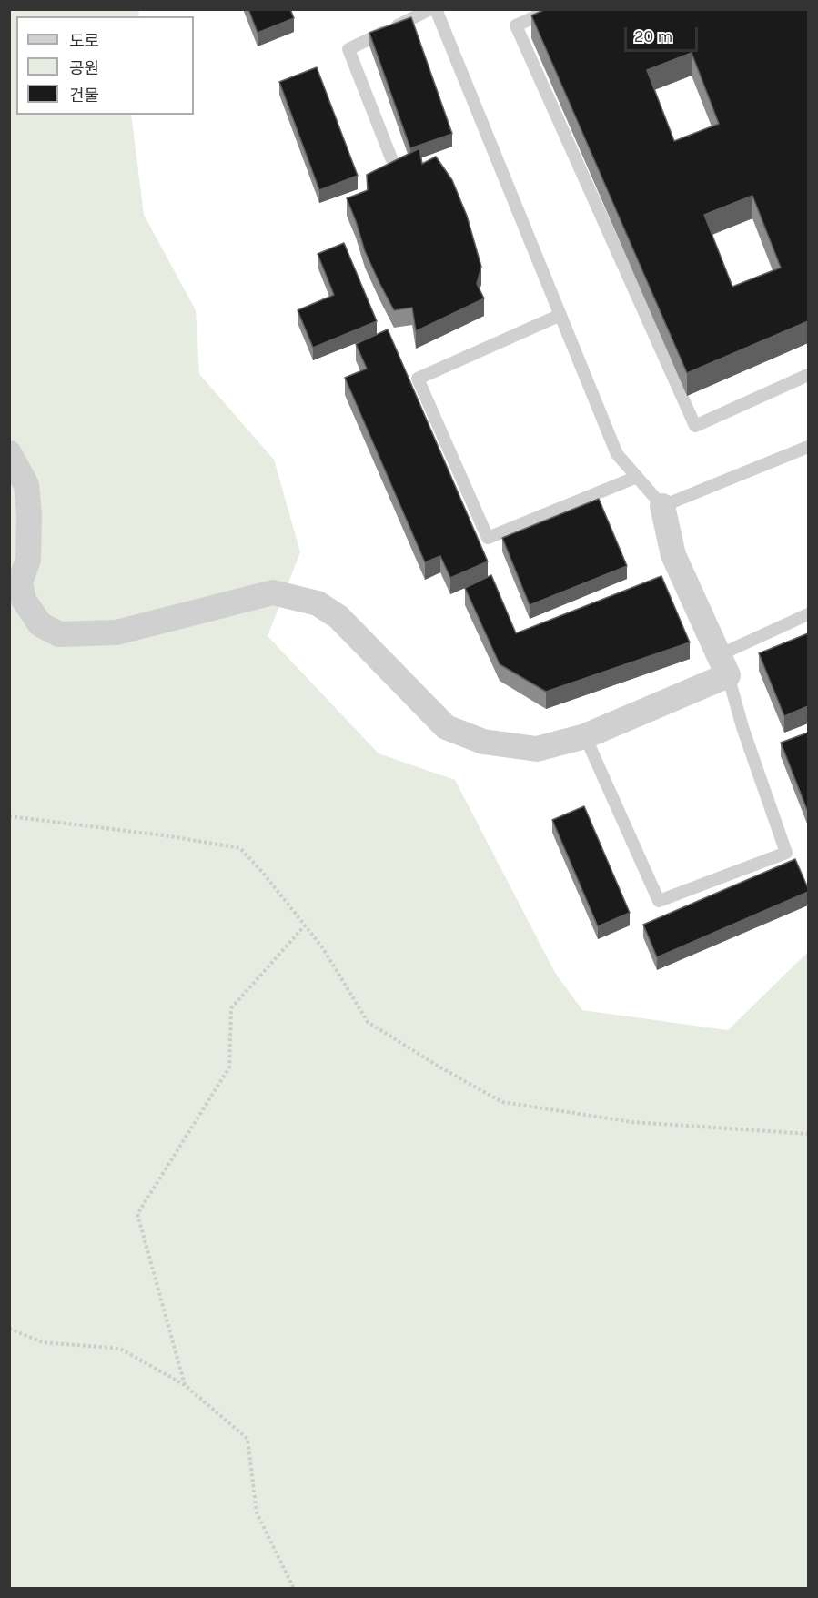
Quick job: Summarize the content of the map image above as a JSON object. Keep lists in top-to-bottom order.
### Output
{
  "legend": ["도로", "공원", "건물"],
  "scale_bar": "20 m"
}
